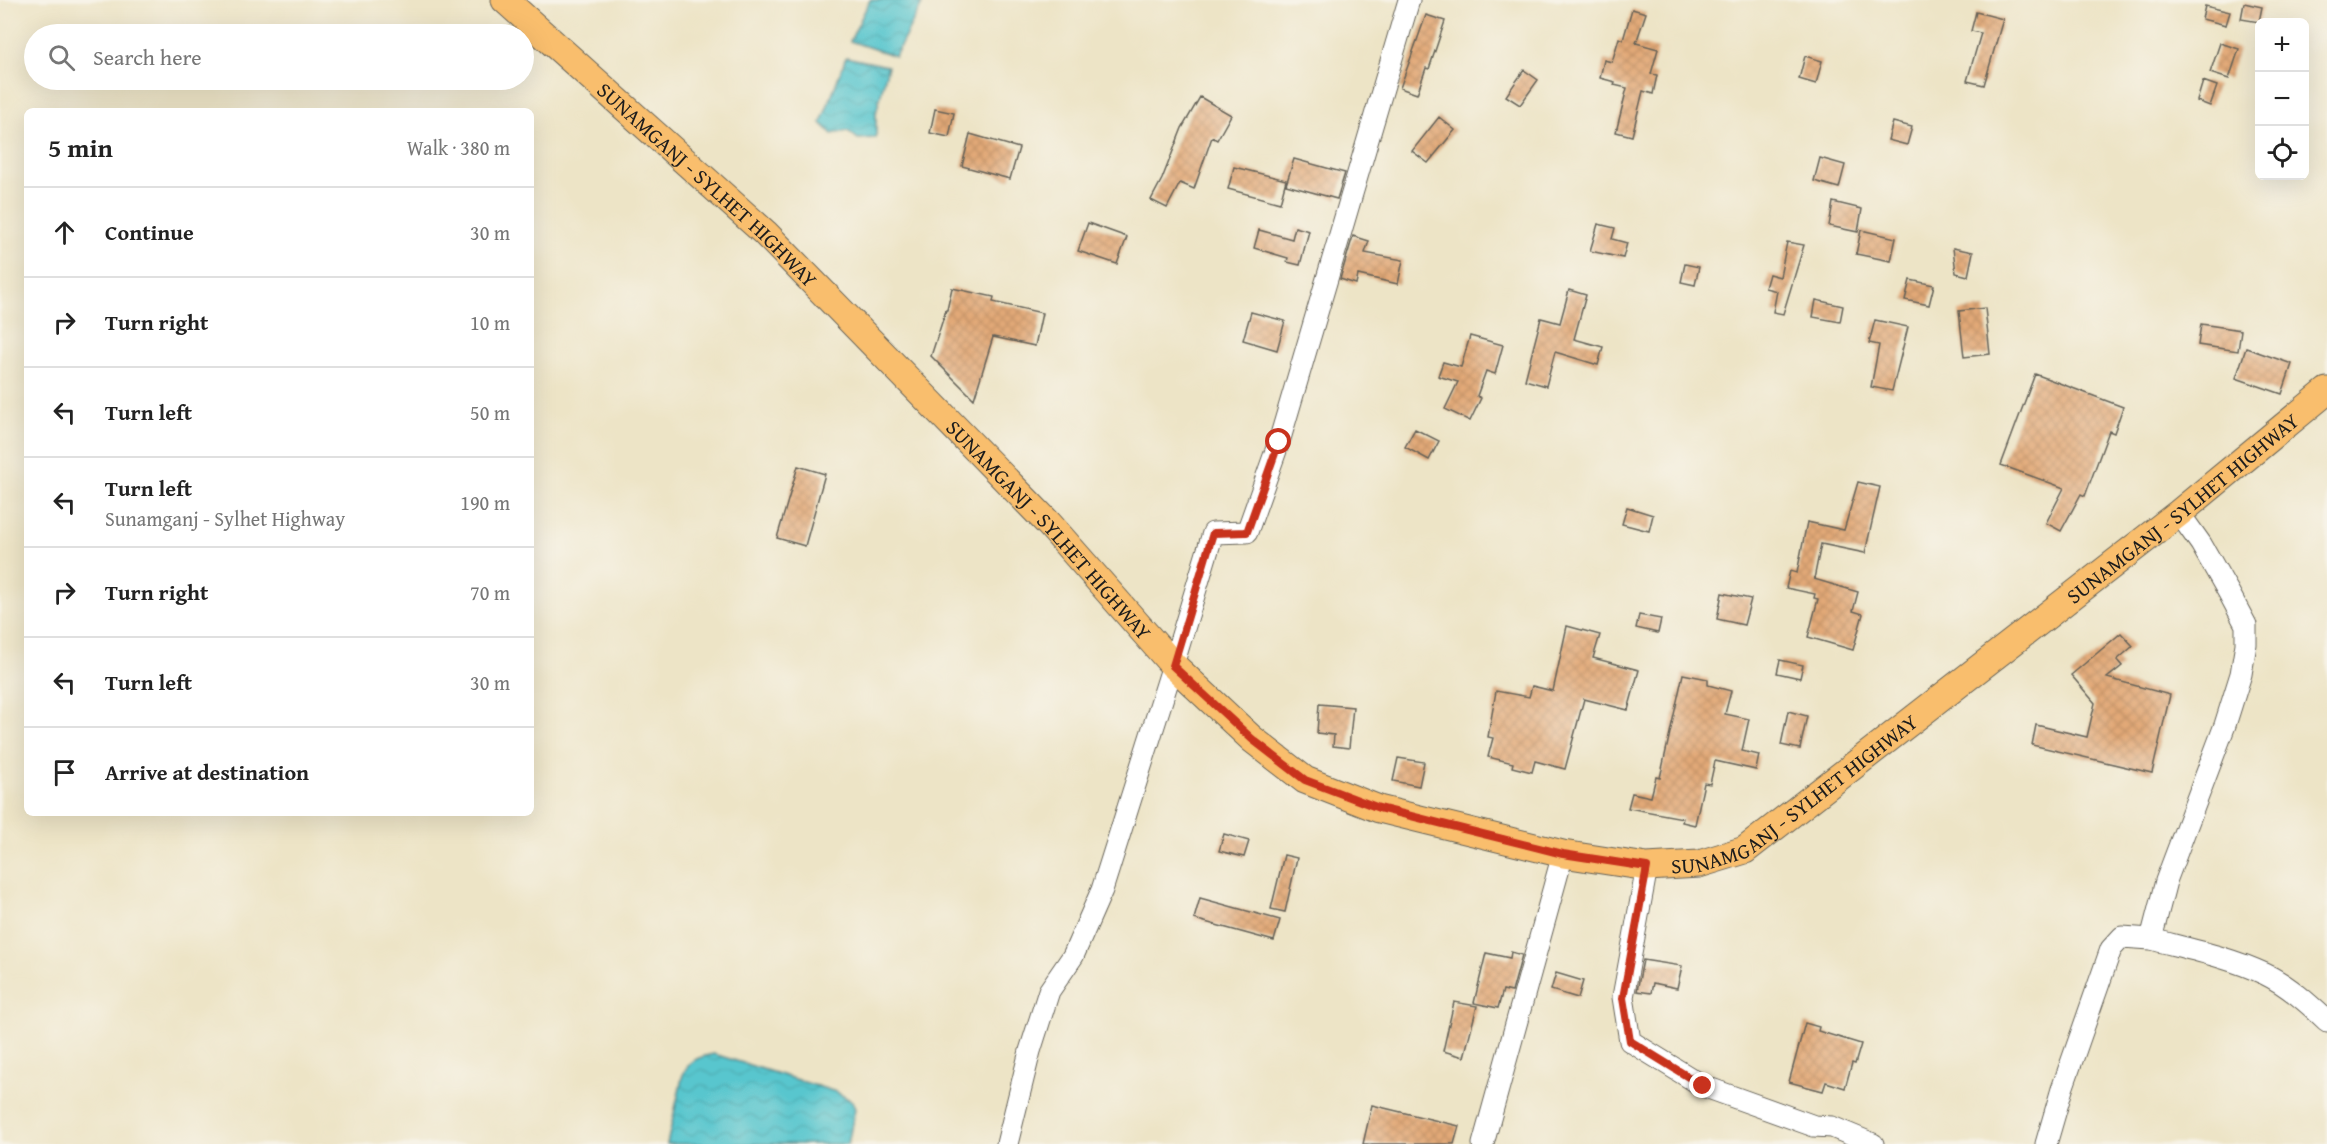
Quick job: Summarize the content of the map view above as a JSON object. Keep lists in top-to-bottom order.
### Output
{
  "streets": {
    "main road": ["SUNAMGANJ - SYLHET HIGHWAY"]
  },
  "page": {
    "map_buttons": ["+", "−"],
    "search": "Search here",
    "heading": ["5 min", "Walk · 380 m"],
    "list": [
      ["Continue", "30 m"],
      ["Turn right", "10 m"],
      ["Turn left", "50 m"],
      ["Turn left", "Sunamganj - Sylhet Highway", "190 m"],
      ["Turn right", "70 m"],
      ["Turn left", "30 m"],
      "Arrive at destination"
    ]
  }
}
